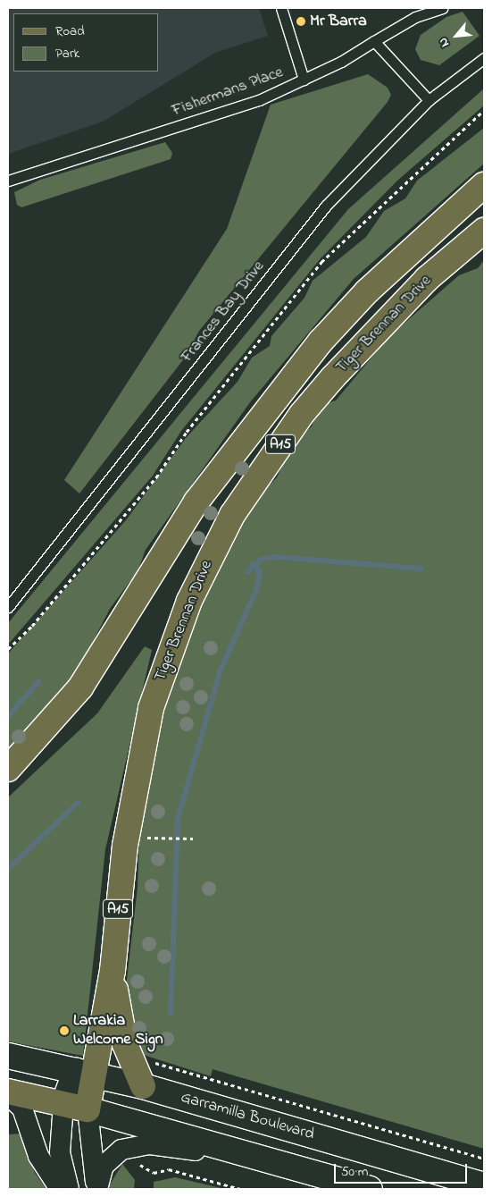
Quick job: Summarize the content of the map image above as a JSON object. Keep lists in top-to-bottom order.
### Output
{
  "streets": {
    "main road": ["Tiger Brennan Drive", "A15"],
    "street": ["Garramilla Boulevard"],
    "lane": ["Fishermans Place", "Frances Bay Drive"]
  },
  "crossings": [
    ["Tiger Brennan Drive", "Garramilla Boulevard"]
  ],
  "places": ["Mr Barra", "Larrakia Welcome Sign"],
  "legend": ["Road", "Park"],
  "scale_bar": "50 m",
  "north": "bottom left"
}
